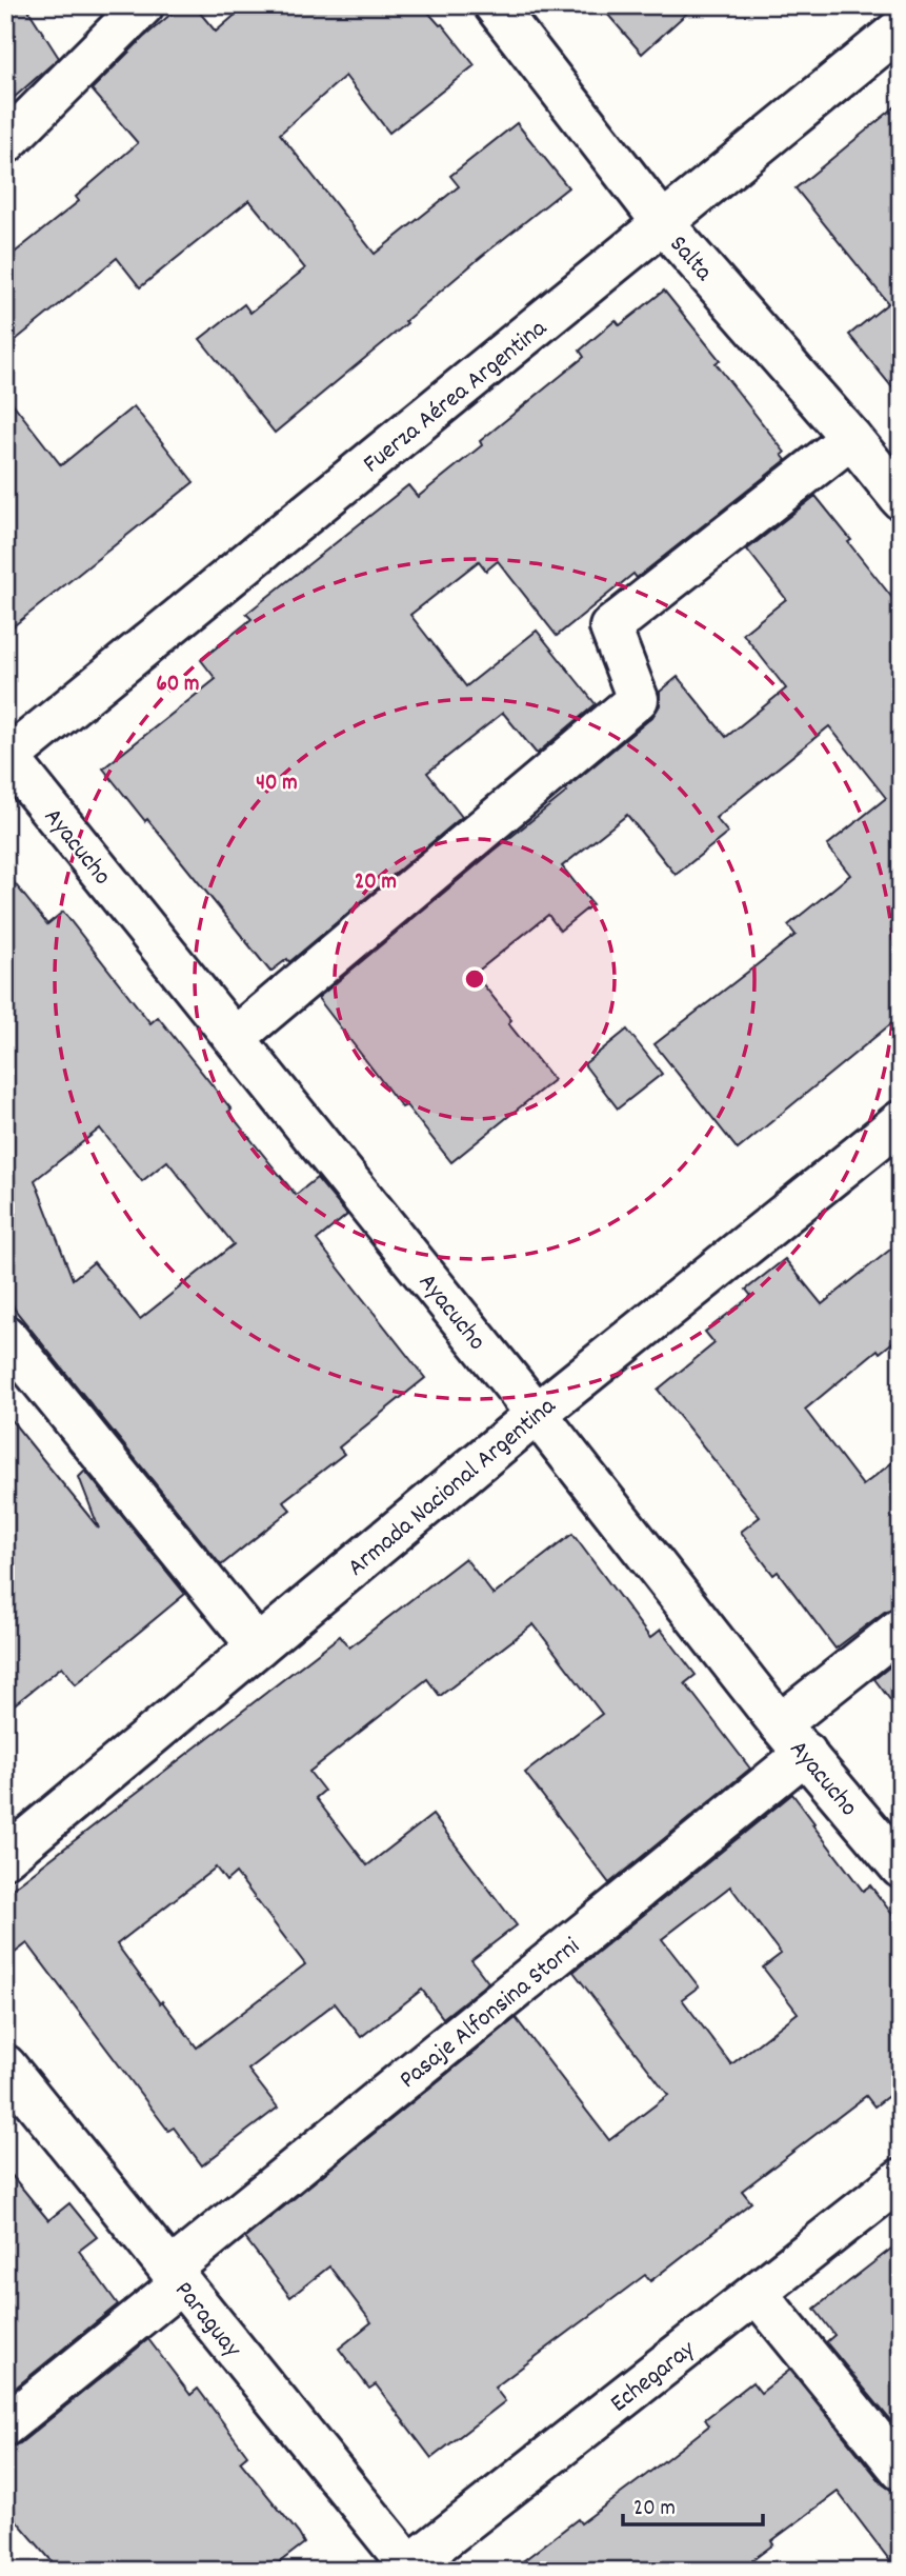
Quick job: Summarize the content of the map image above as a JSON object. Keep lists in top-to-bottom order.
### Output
{
  "streets": {
    "street": [
      "Salta",
      "Fuerza Aérea Argentina",
      "Ayacucho",
      "Armada Nacional Argentina",
      "Pasaje Alfonsina Storni",
      "Paraguay",
      "Echegaray"
    ]
  },
  "crossings": [
    ["Salta", "Fuerza Aérea Argentina"],
    ["Fuerza Aérea Argentina", "Ayacucho"],
    ["Ayacucho", "Armada Nacional Argentina"],
    ["Ayacucho", "Pasaje Alfonsina Storni"],
    ["Pasaje Alfonsina Storni", "Paraguay"],
    ["Paraguay", "Echegaray"]
  ],
  "scale_bar": "20 m",
  "rings": ["60 m", "40 m", "20 m"]
}
